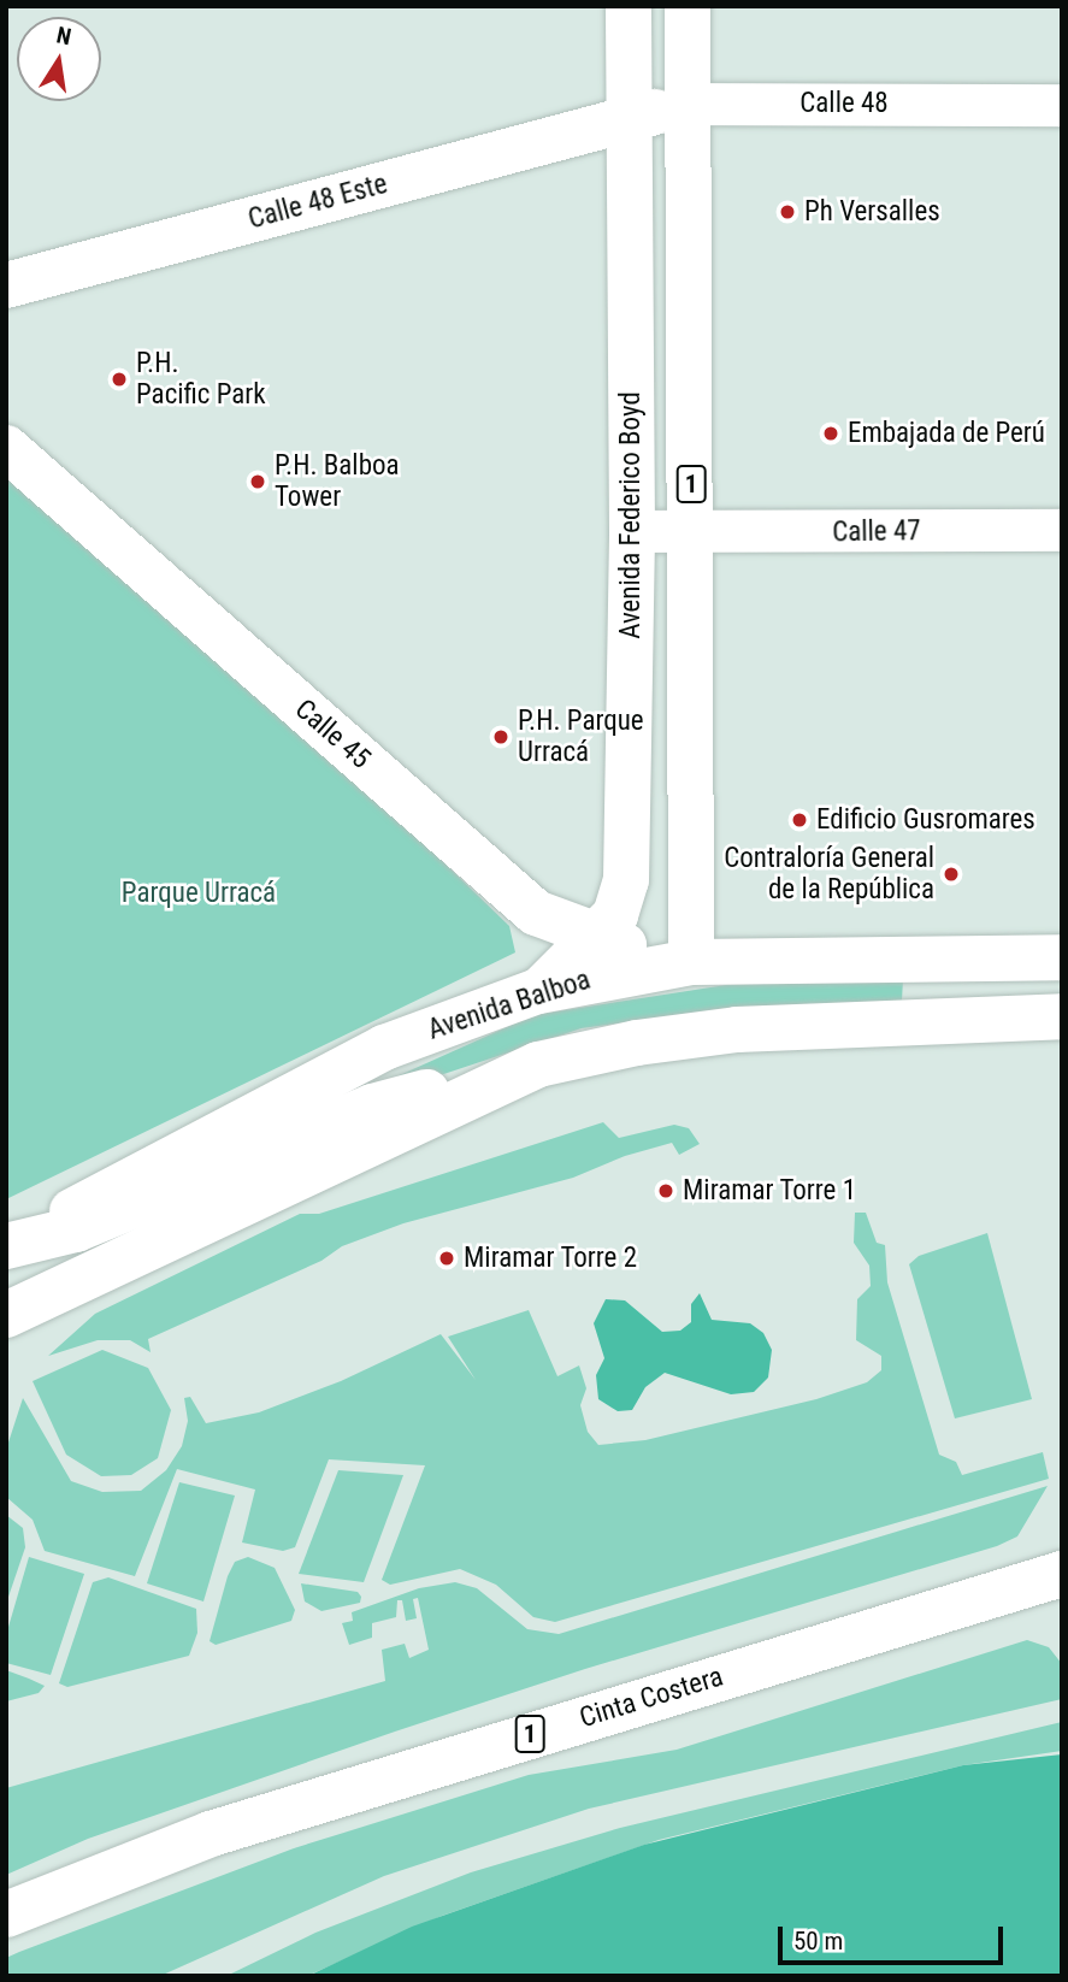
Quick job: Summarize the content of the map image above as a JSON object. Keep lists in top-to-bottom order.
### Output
{
  "streets": {
    "main road": [
      "Calle 48",
      "Calle 48 Este",
      "1",
      "Avenida Federico Boyd",
      "Calle 45",
      "Avenida Balboa",
      "Cinta Costera"
    ],
    "street": ["Calle 47"]
  },
  "crossings": [
    ["Calle 48", "Calle 48 Este"],
    ["Calle 48", "1"],
    ["Calle 48", "Avenida Federico Boyd"],
    ["Calle 48 Este", "Avenida Federico Boyd"],
    ["1", "Calle 47"],
    ["1", "Calle 45"],
    ["Avenida Federico Boyd", "Calle 47"],
    ["Avenida Federico Boyd", "Calle 45"],
    ["Avenida Federico Boyd", "Avenida Balboa"]
  ],
  "parks": ["Parque Urracá"],
  "places": [
    "Ph Versalles",
    "P.H. Pacific Park",
    "Embajada de Perú",
    "P.H. Balboa Tower",
    "P.H. Parque Urracá",
    "Edificio Gusromares",
    "Contraloría General de la República",
    "Miramar Torre 1",
    "Miramar Torre 2"
  ],
  "scale_bar": "50 m",
  "north": "top"
}
